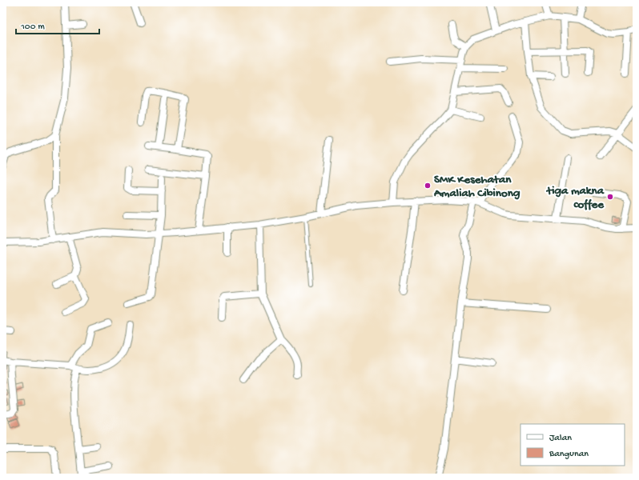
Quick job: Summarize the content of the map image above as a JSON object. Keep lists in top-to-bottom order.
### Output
{
  "places": ["SMK Kesehatan Amaliah Cibinong", "tiga makna coffee"],
  "legend": ["Jalan", "Bangunan"],
  "scale_bar": "100 m"
}
